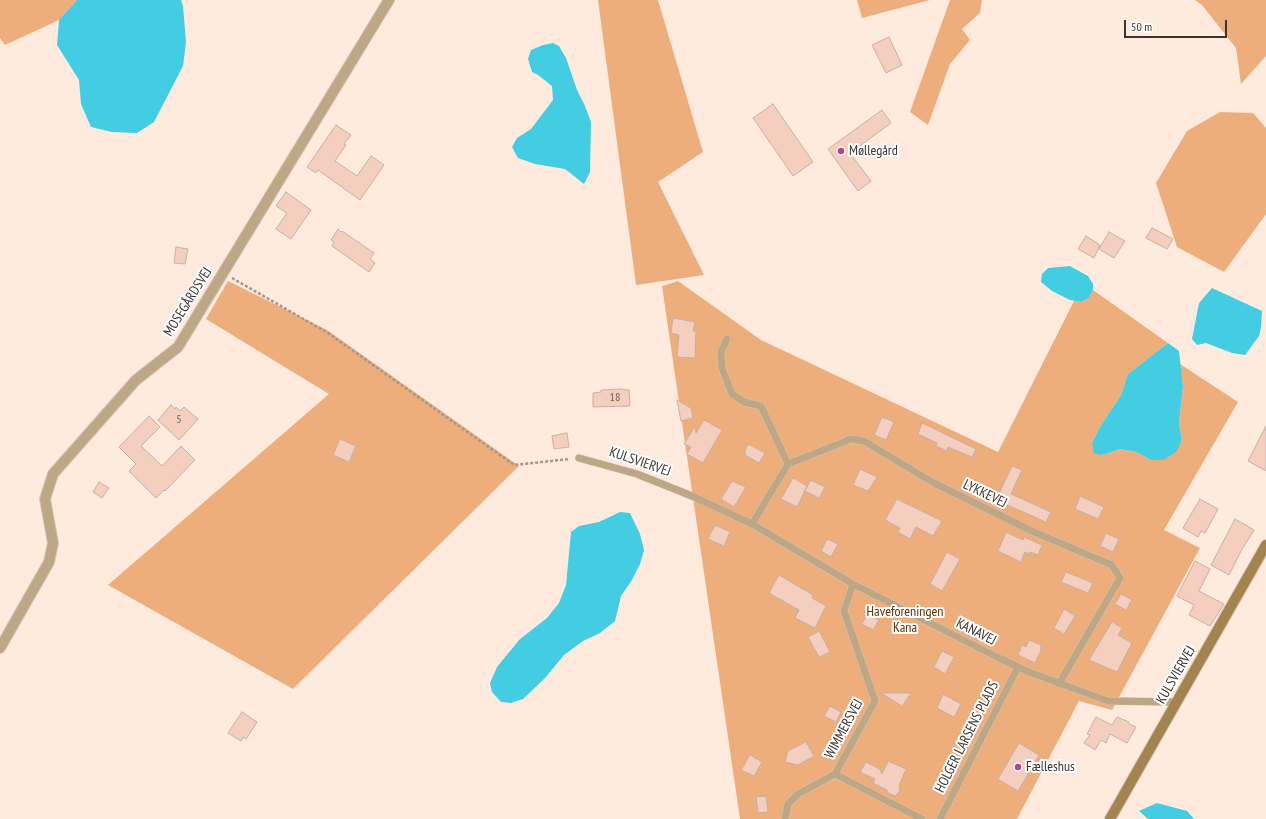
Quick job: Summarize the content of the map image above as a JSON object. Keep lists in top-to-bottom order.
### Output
{
  "streets": {
    "street": ["MOSEGÅRDSVEJ", "KULSVIERVEJ"],
    "lane": [
      "LYKKEVEJ",
      "KANAVEJ",
      "WIMMERSVEJ",
      "HOLGER LARSENS PLADS"
    ]
  },
  "crossings": [
    ["KULSVIERVEJ", "KANAVEJ"],
    ["LYKKEVEJ", "KANAVEJ"],
    ["KANAVEJ", "WIMMERSVEJ"],
    ["KANAVEJ", "HOLGER LARSENS PLADS"]
  ],
  "parks": ["Haveforeningen Kana"],
  "places": ["Møllegård", "Fælleshus"],
  "house_numbers": ["18", "5"],
  "scale_bar": "50 m"
}
